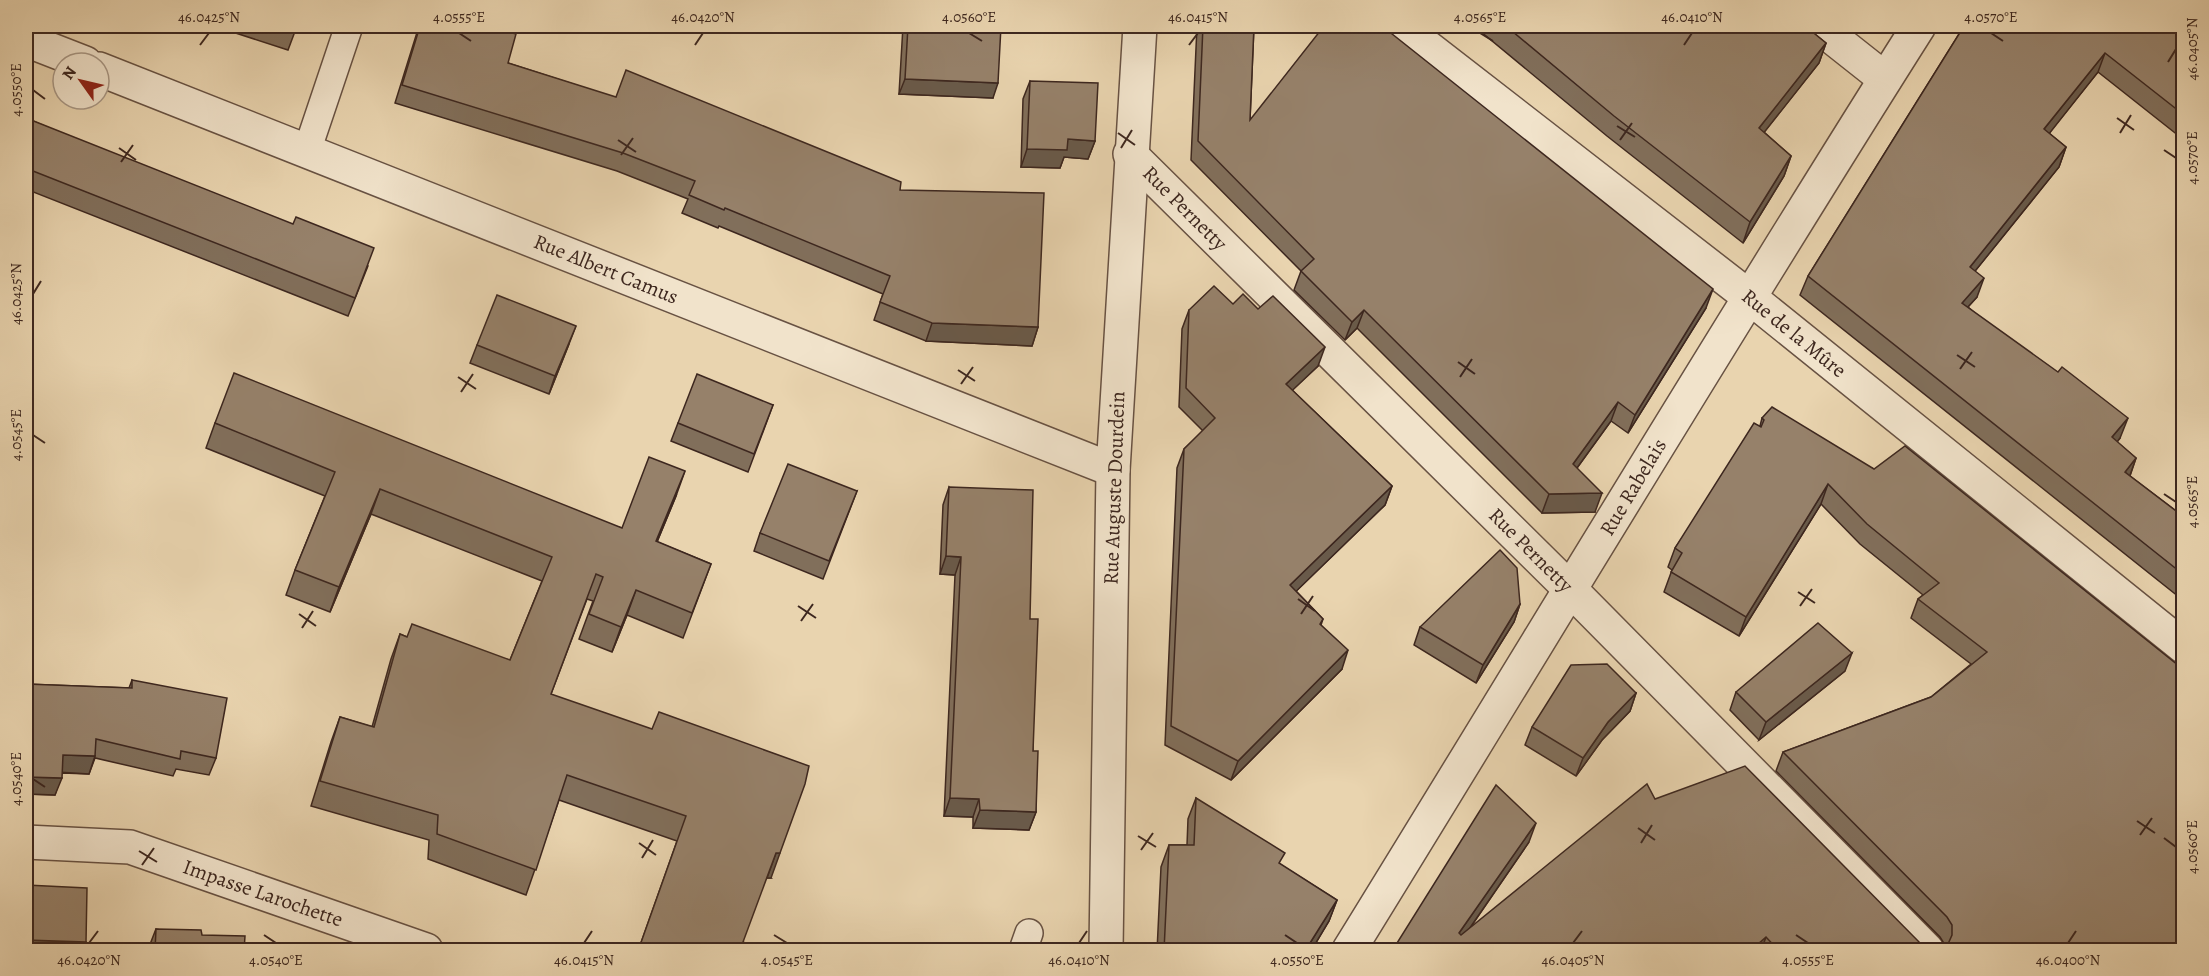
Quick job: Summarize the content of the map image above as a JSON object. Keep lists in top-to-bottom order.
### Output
{
  "streets": {
    "street": [
      "Rue Pernetty",
      "Rue Albert Camus",
      "Rue de la Mûre",
      "Rue Rabelais",
      "Rue Auguste Dourdein",
      "Impasse Larochette"
    ]
  },
  "crossings": [
    ["Rue Pernetty", "Rue Rabelais"],
    ["Rue Pernetty", "Rue Auguste Dourdein"],
    ["Rue Albert Camus", "Rue Auguste Dourdein"],
    ["Rue de la Mûre", "Rue Rabelais"]
  ],
  "north": "top left",
  "coordinates": [
    "46.0425°N",
    "4.0555°E",
    "46.0420°N",
    "4.0560°E",
    "46.0415°N",
    "4.0565°E",
    "46.0410°N",
    "4.0570°E",
    "46.0405°N",
    "4.0550°E",
    "4.0545°E",
    "4.0540°E",
    "46.0400°N"
  ]
}
